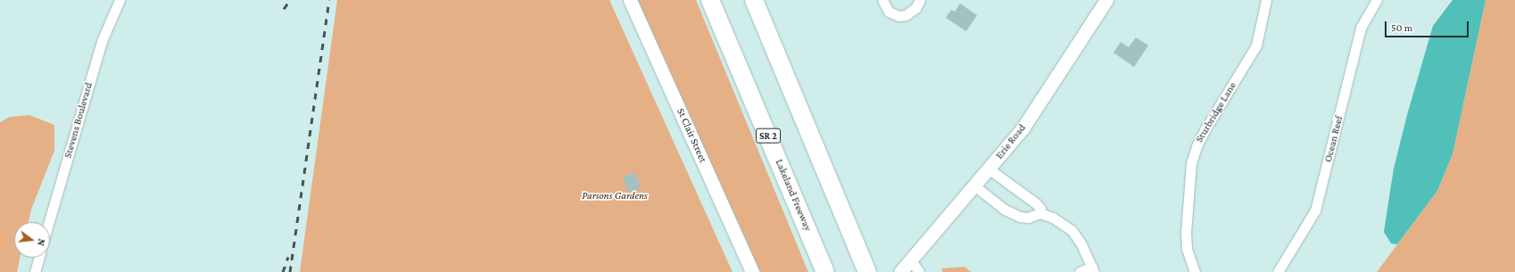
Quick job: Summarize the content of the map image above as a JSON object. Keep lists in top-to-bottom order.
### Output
{
  "streets": {
    "highway": ["SR 2", "Lakeland Freeway"],
    "street": [
      "Sturbridge Lane",
      "Stevens Boulevard",
      "St Clair Street",
      "Ocean Reef",
      "Erie Road"
    ]
  },
  "parks": ["Parsons Gardens"],
  "scale_bar": "50 m",
  "north": "right"
}
